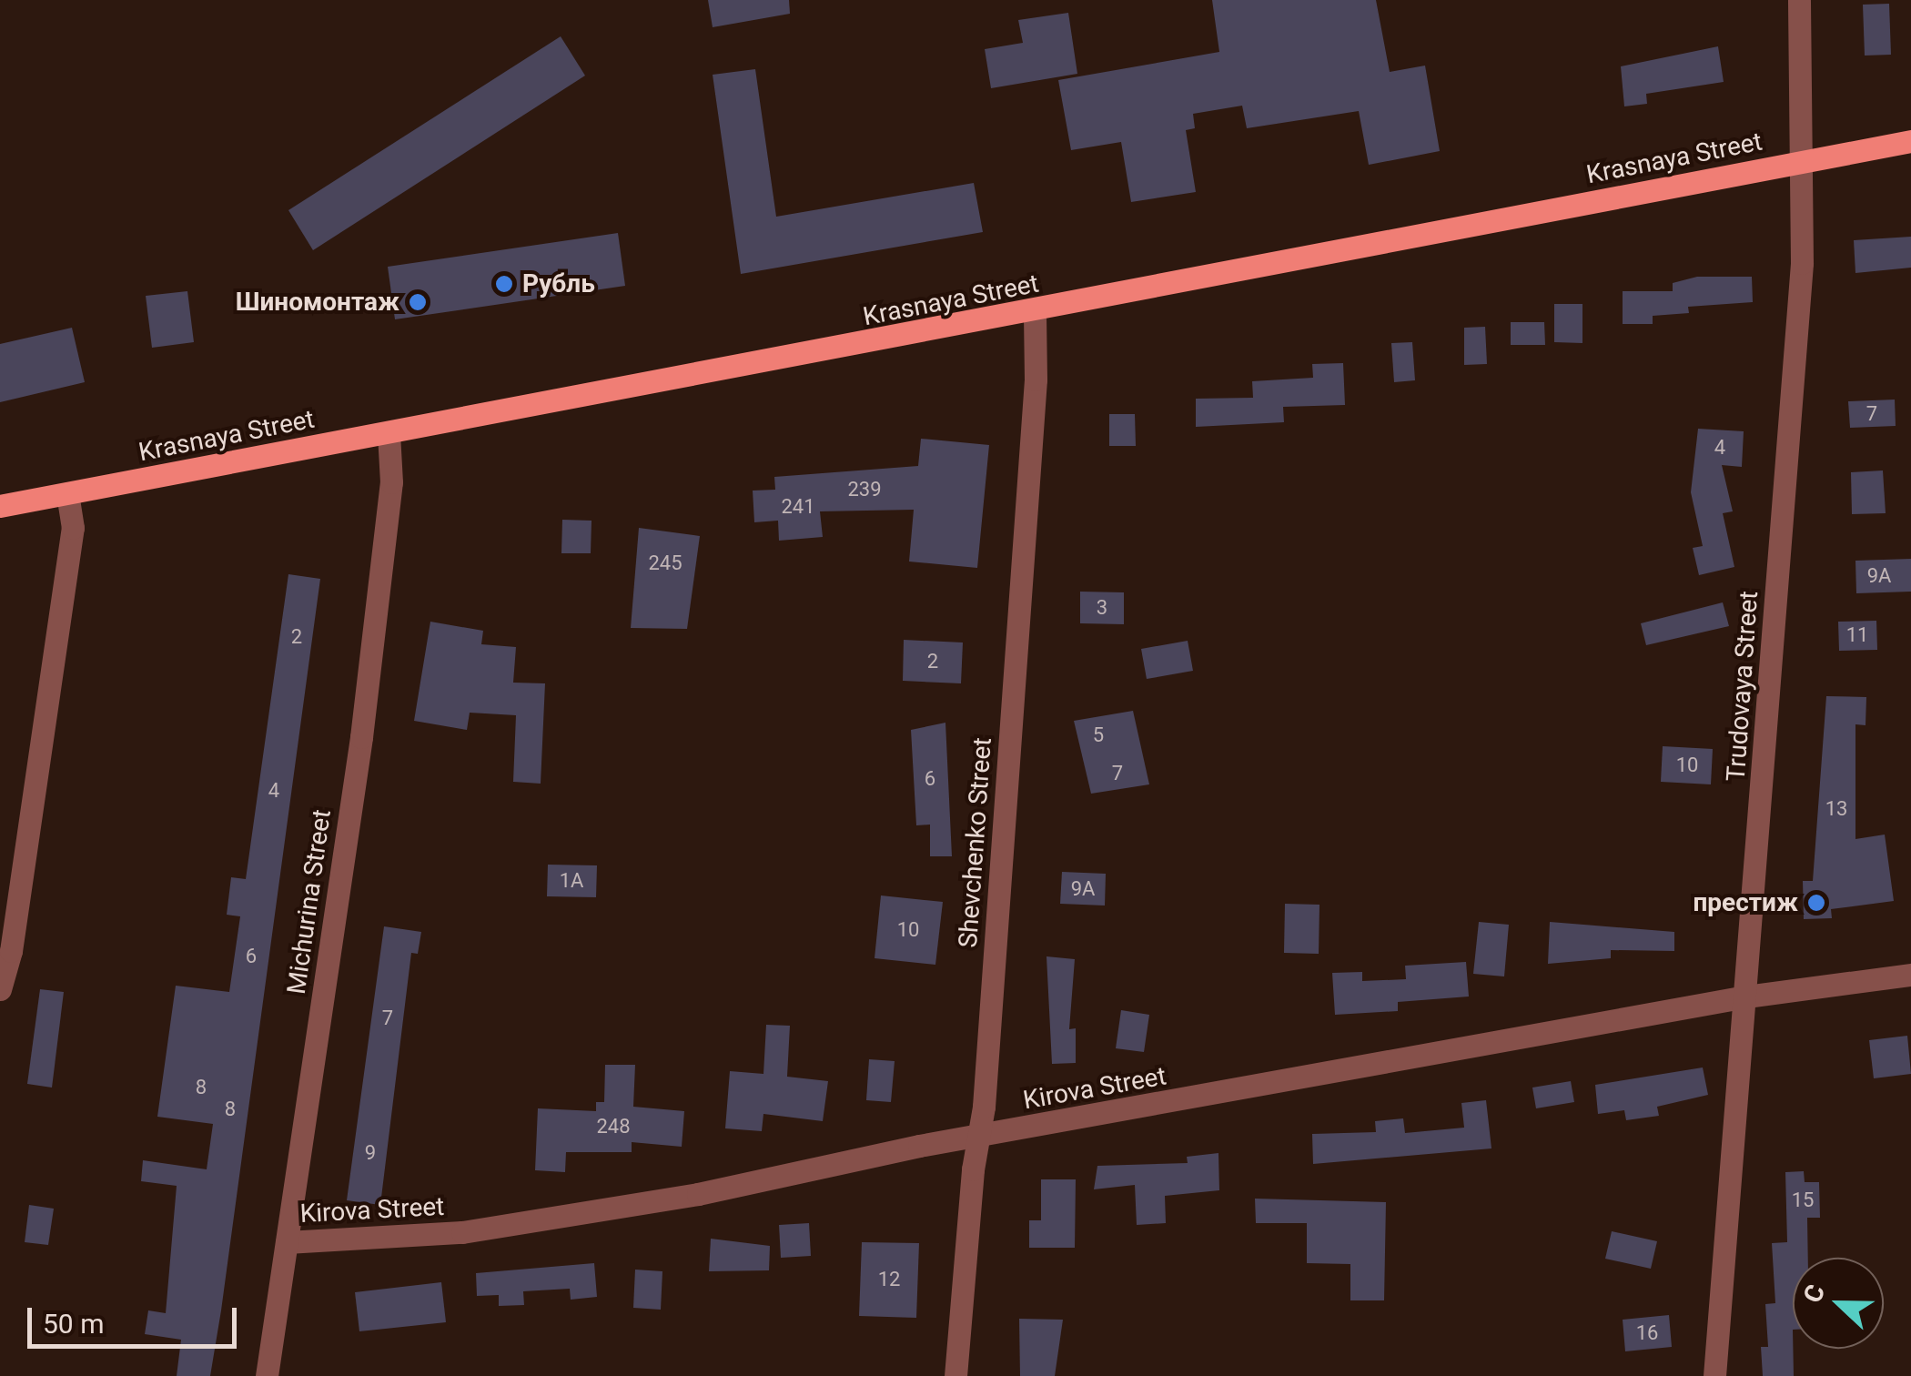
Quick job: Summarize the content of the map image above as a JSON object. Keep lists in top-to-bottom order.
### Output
{
  "streets": {
    "main road": ["Krasnaya Street"],
    "street": [
      "Trudovaya Street",
      "Shevchenko Street",
      "Michurina Street",
      "Kirova Street"
    ]
  },
  "crossings": [
    ["Krasnaya Street", "Trudovaya Street"],
    ["Krasnaya Street", "Shevchenko Street"],
    ["Krasnaya Street", "Michurina Street"],
    ["Trudovaya Street", "Kirova Street"],
    ["Shevchenko Street", "Kirova Street"],
    ["Michurina Street", "Kirova Street"]
  ],
  "places": ["Рубль", "Шиномонтаж", "престиж"],
  "house_numbers": [
    "7",
    "4",
    "239",
    "241",
    "245",
    "9А",
    "3",
    "11",
    "2",
    "2",
    "5",
    "10",
    "7",
    "6",
    "4",
    "13",
    "1А",
    "9А",
    "10",
    "6",
    "7",
    "8",
    "8",
    "248",
    "9",
    "15",
    "12",
    "16"
  ],
  "scale_bar": "50 m",
  "north": "left"
}
